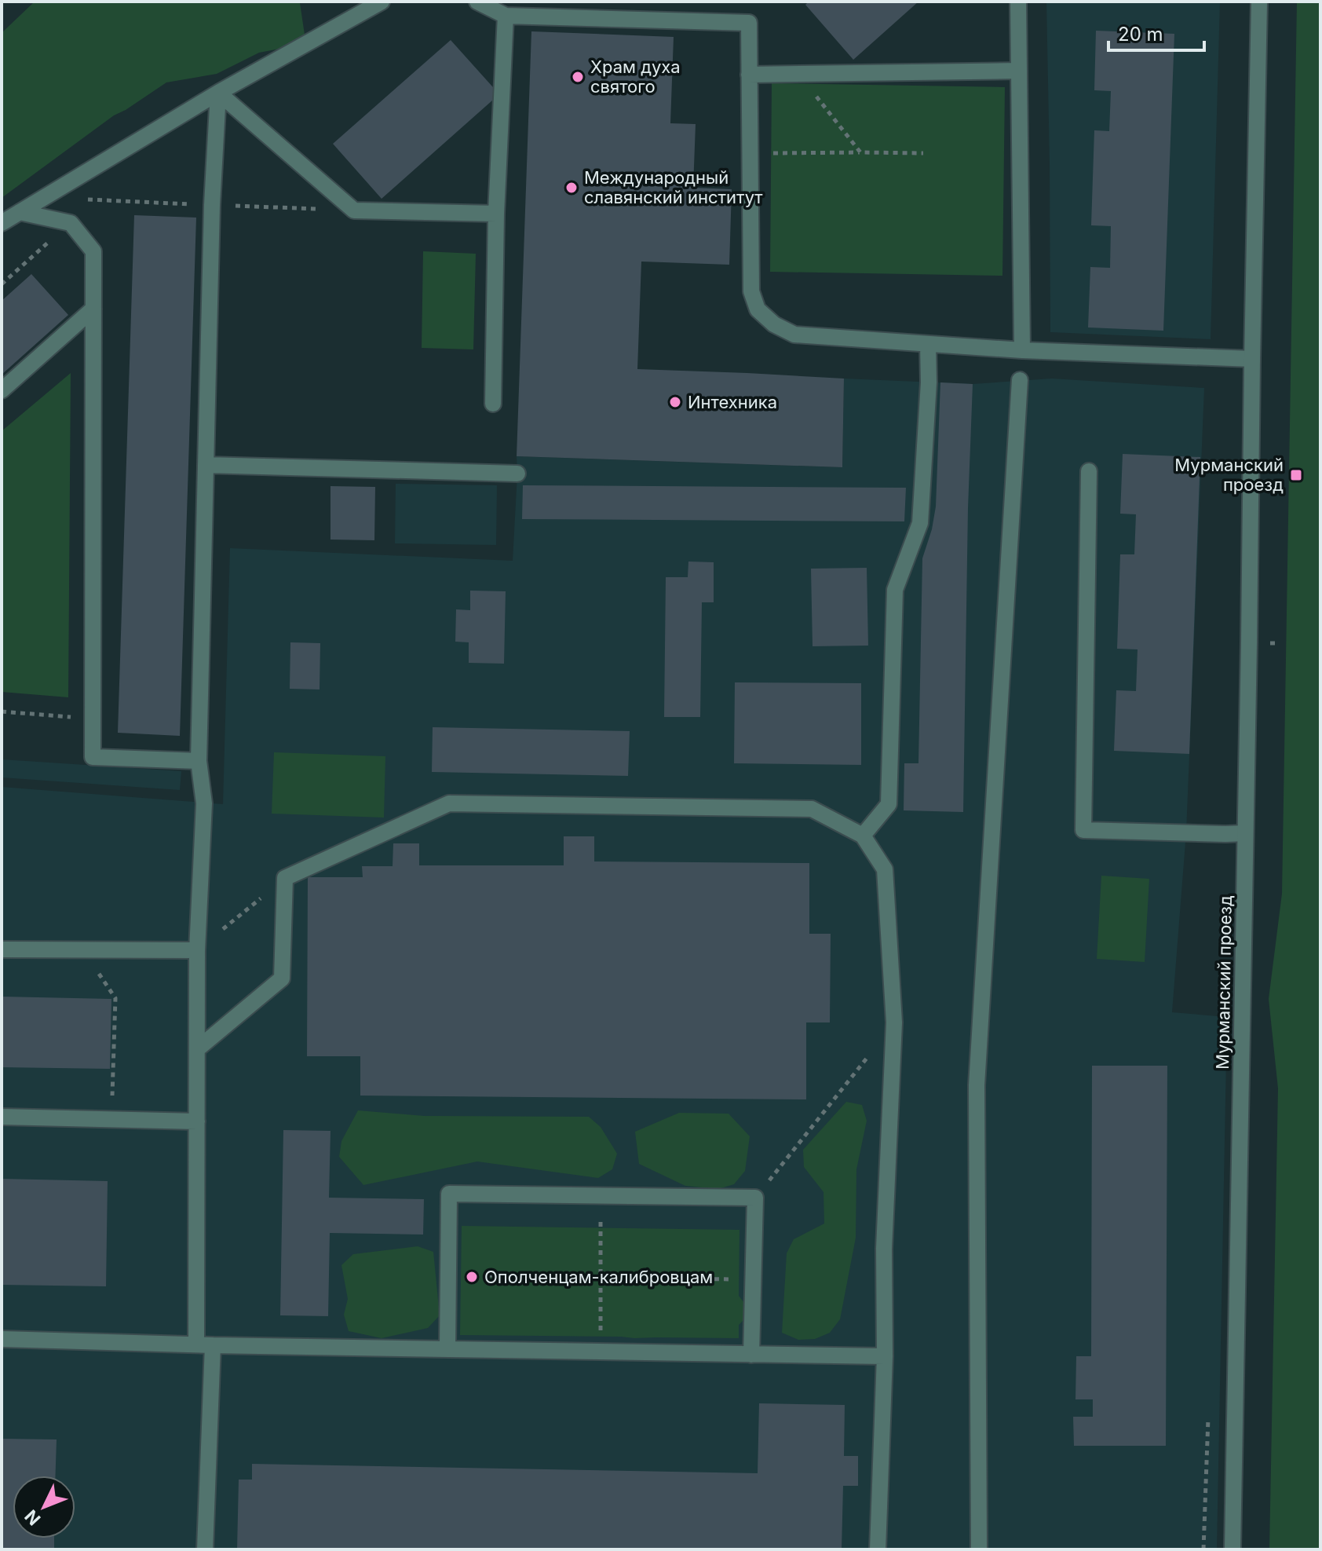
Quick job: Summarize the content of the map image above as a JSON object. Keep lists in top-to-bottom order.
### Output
{
  "streets": {
    "street": ["Мурманский проезд"]
  },
  "places": {
    "other": [
      "Храм духа святого",
      "Международный славянский институт",
      "Интехника",
      "Ополченцам-калибровцам"
    ],
    "transit": ["Мурманский проезд"]
  },
  "scale_bar": "20 m",
  "north": "bottom left"
}
